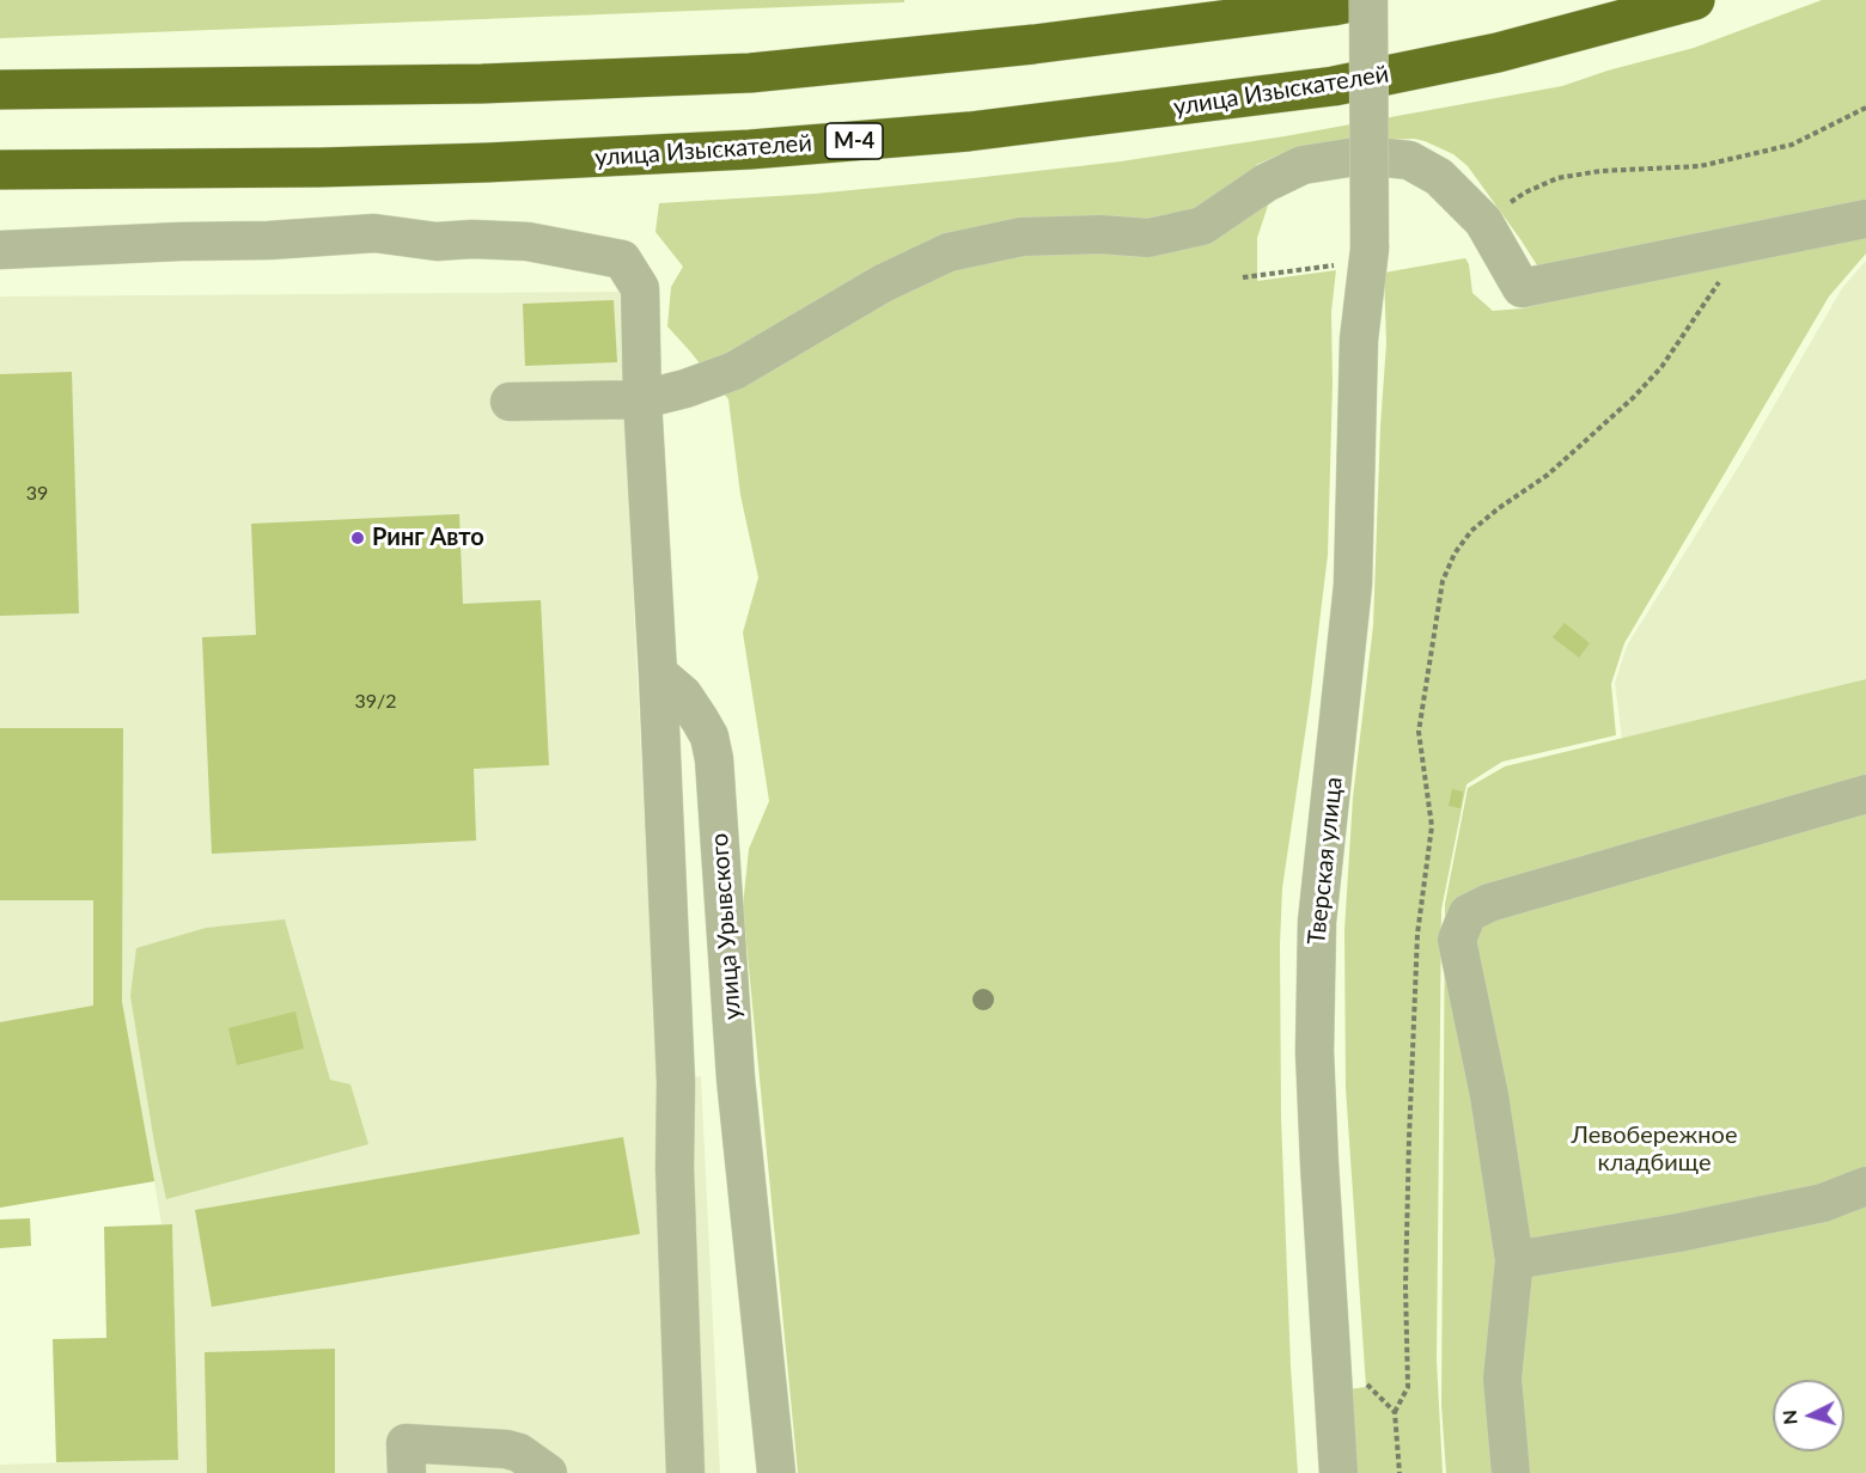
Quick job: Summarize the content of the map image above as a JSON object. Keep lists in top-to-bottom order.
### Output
{
  "streets": {
    "highway": ["улица Изыскателей", "М-4"],
    "street": ["Тверская улица", "улица Урывского"]
  },
  "parks": ["Левобережное кладбище"],
  "places": ["Ринг Авто"],
  "house_numbers": ["39", "39/2"],
  "north": "left"
}
